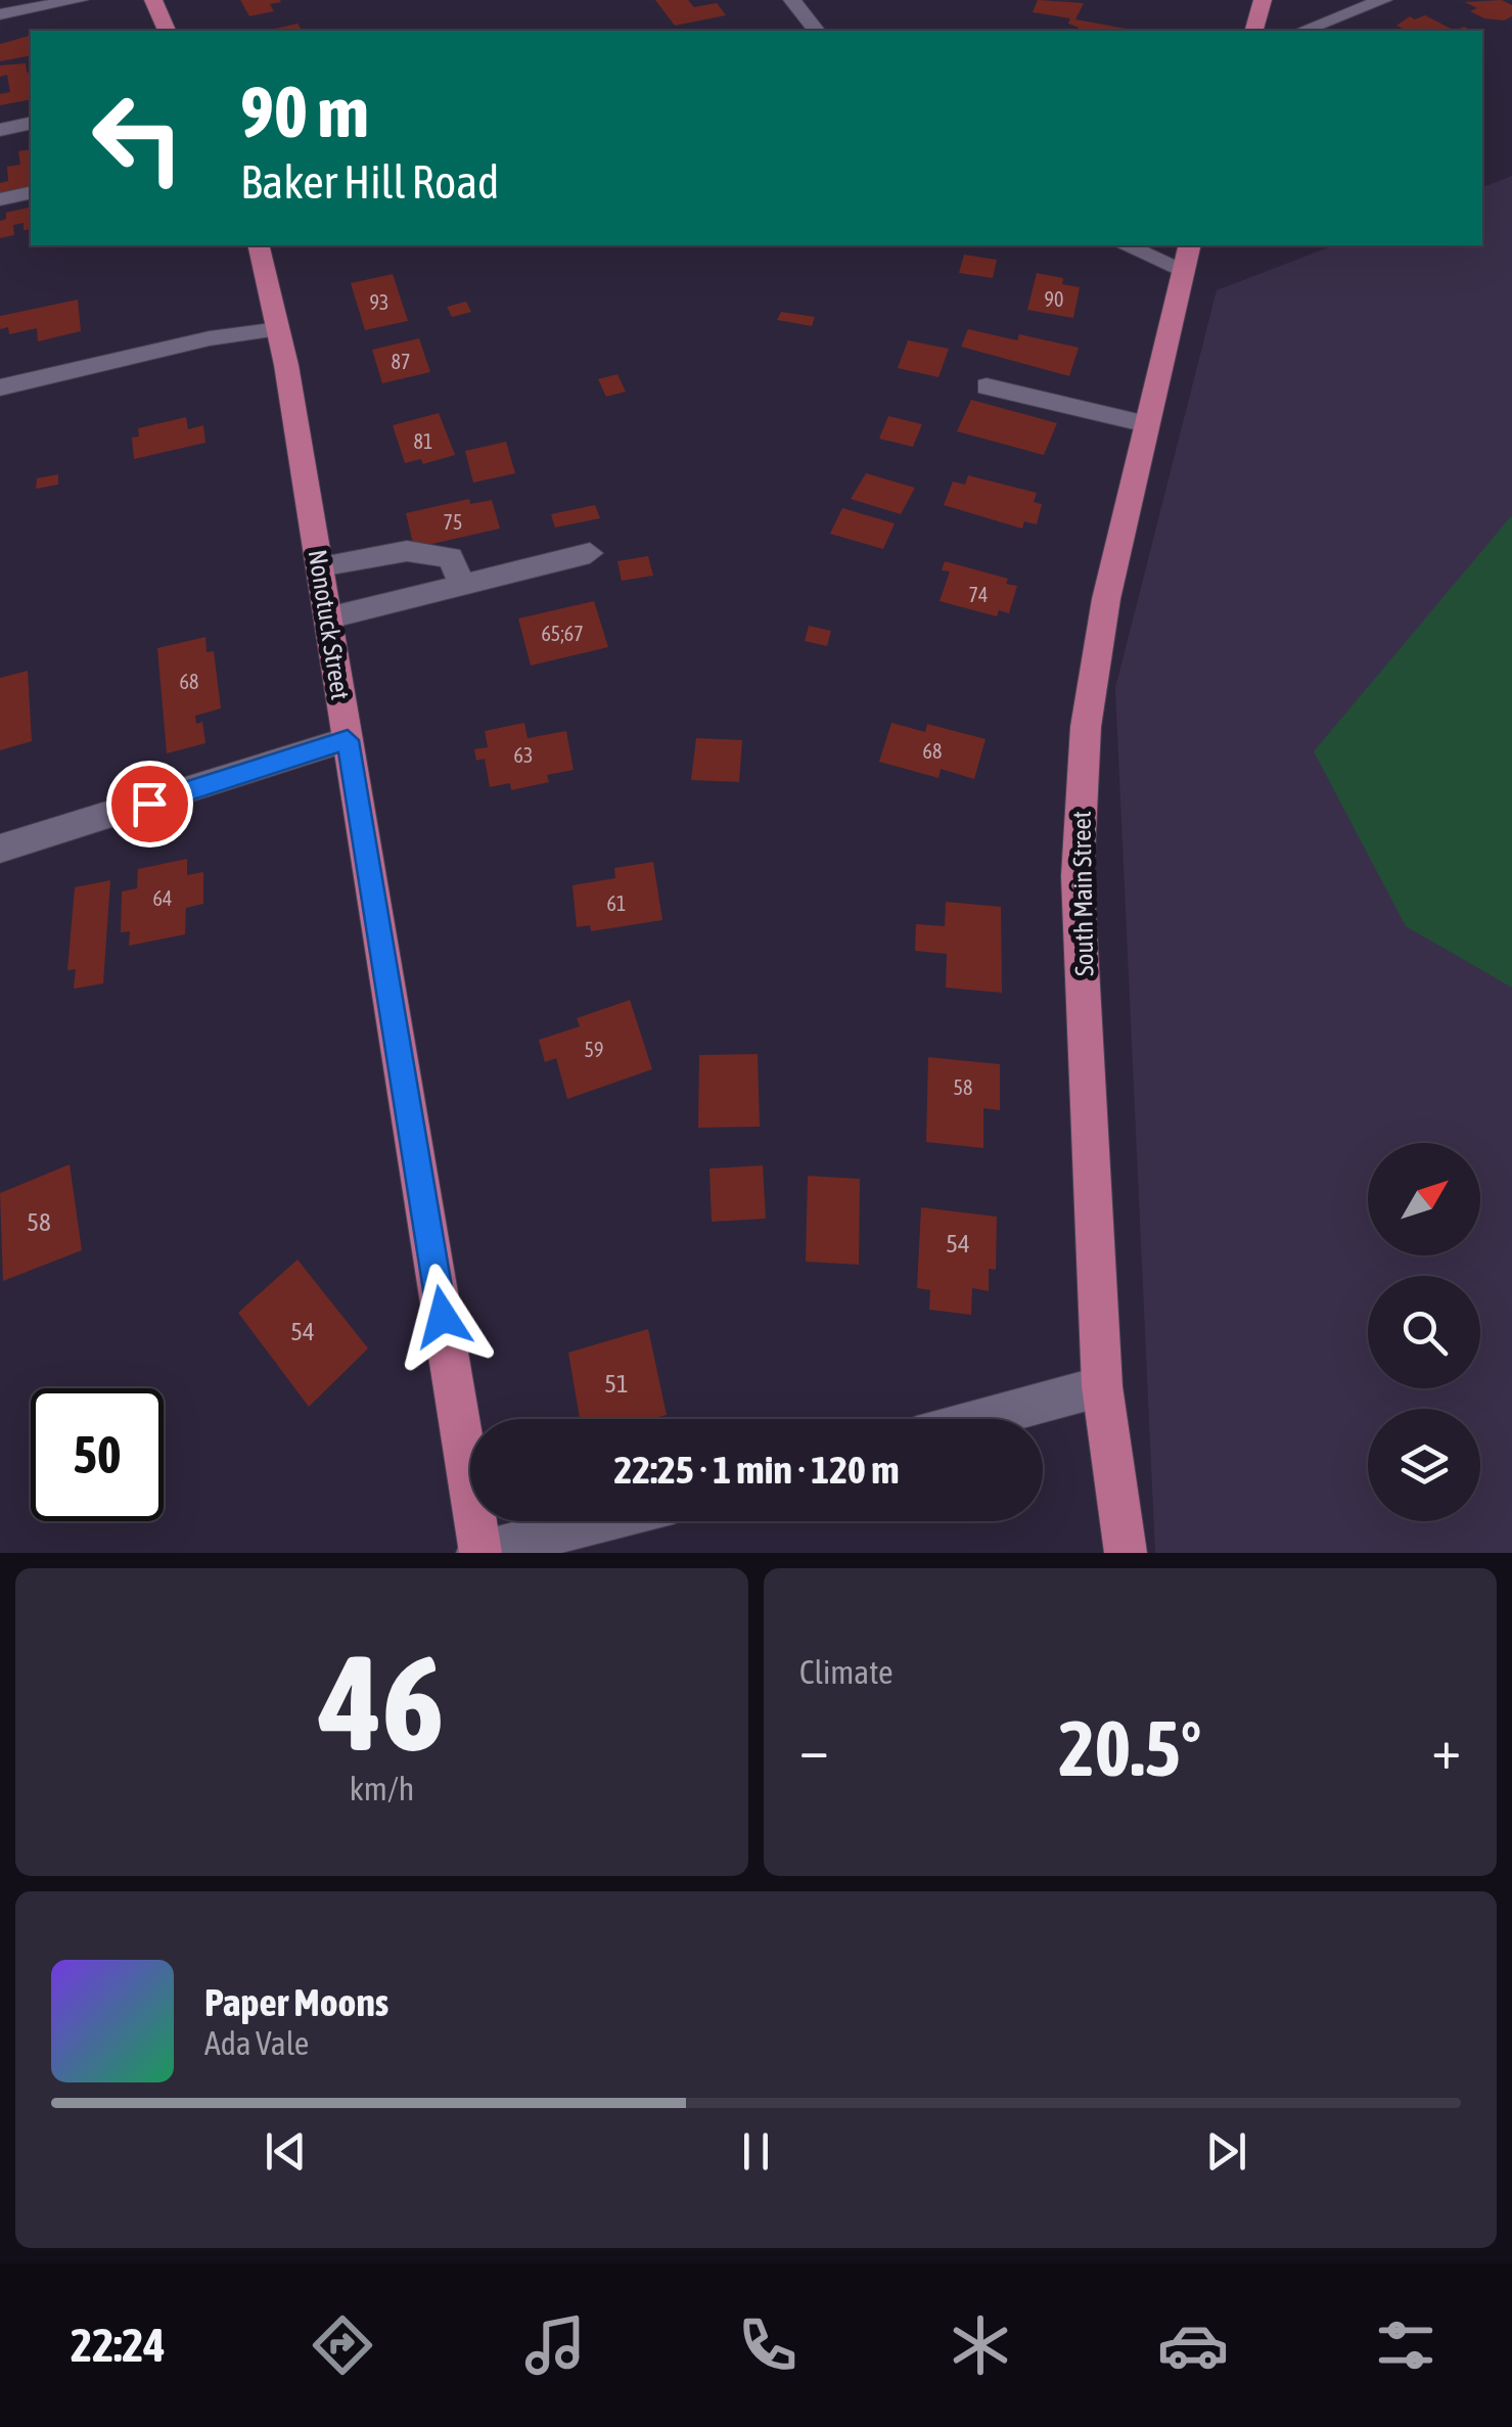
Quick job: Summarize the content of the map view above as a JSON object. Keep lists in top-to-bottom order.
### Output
{
  "streets": {
    "main road": ["Nonotuck Street", "South Main Street"]
  },
  "house_numbers": [
    "90",
    "93",
    "87",
    "81",
    "75",
    "74",
    "65;67",
    "68",
    "68",
    "63",
    "64",
    "61",
    "59",
    "58",
    "58",
    "54",
    "54",
    "51"
  ],
  "north": "top right",
  "page": {
    "turn": ["90 m", "Baker Hill Road"],
    "limit": "50",
    "trip": "22:25 · 1 min · 120 m",
    "tile": [
      ["46", "km/h"],
      "Climate"
    ],
    "heat": ["−", "20.5°", "+"],
    "song": ["Paper Moons", "Ada Vale"],
    "tabs": "22:24"
  }
}
